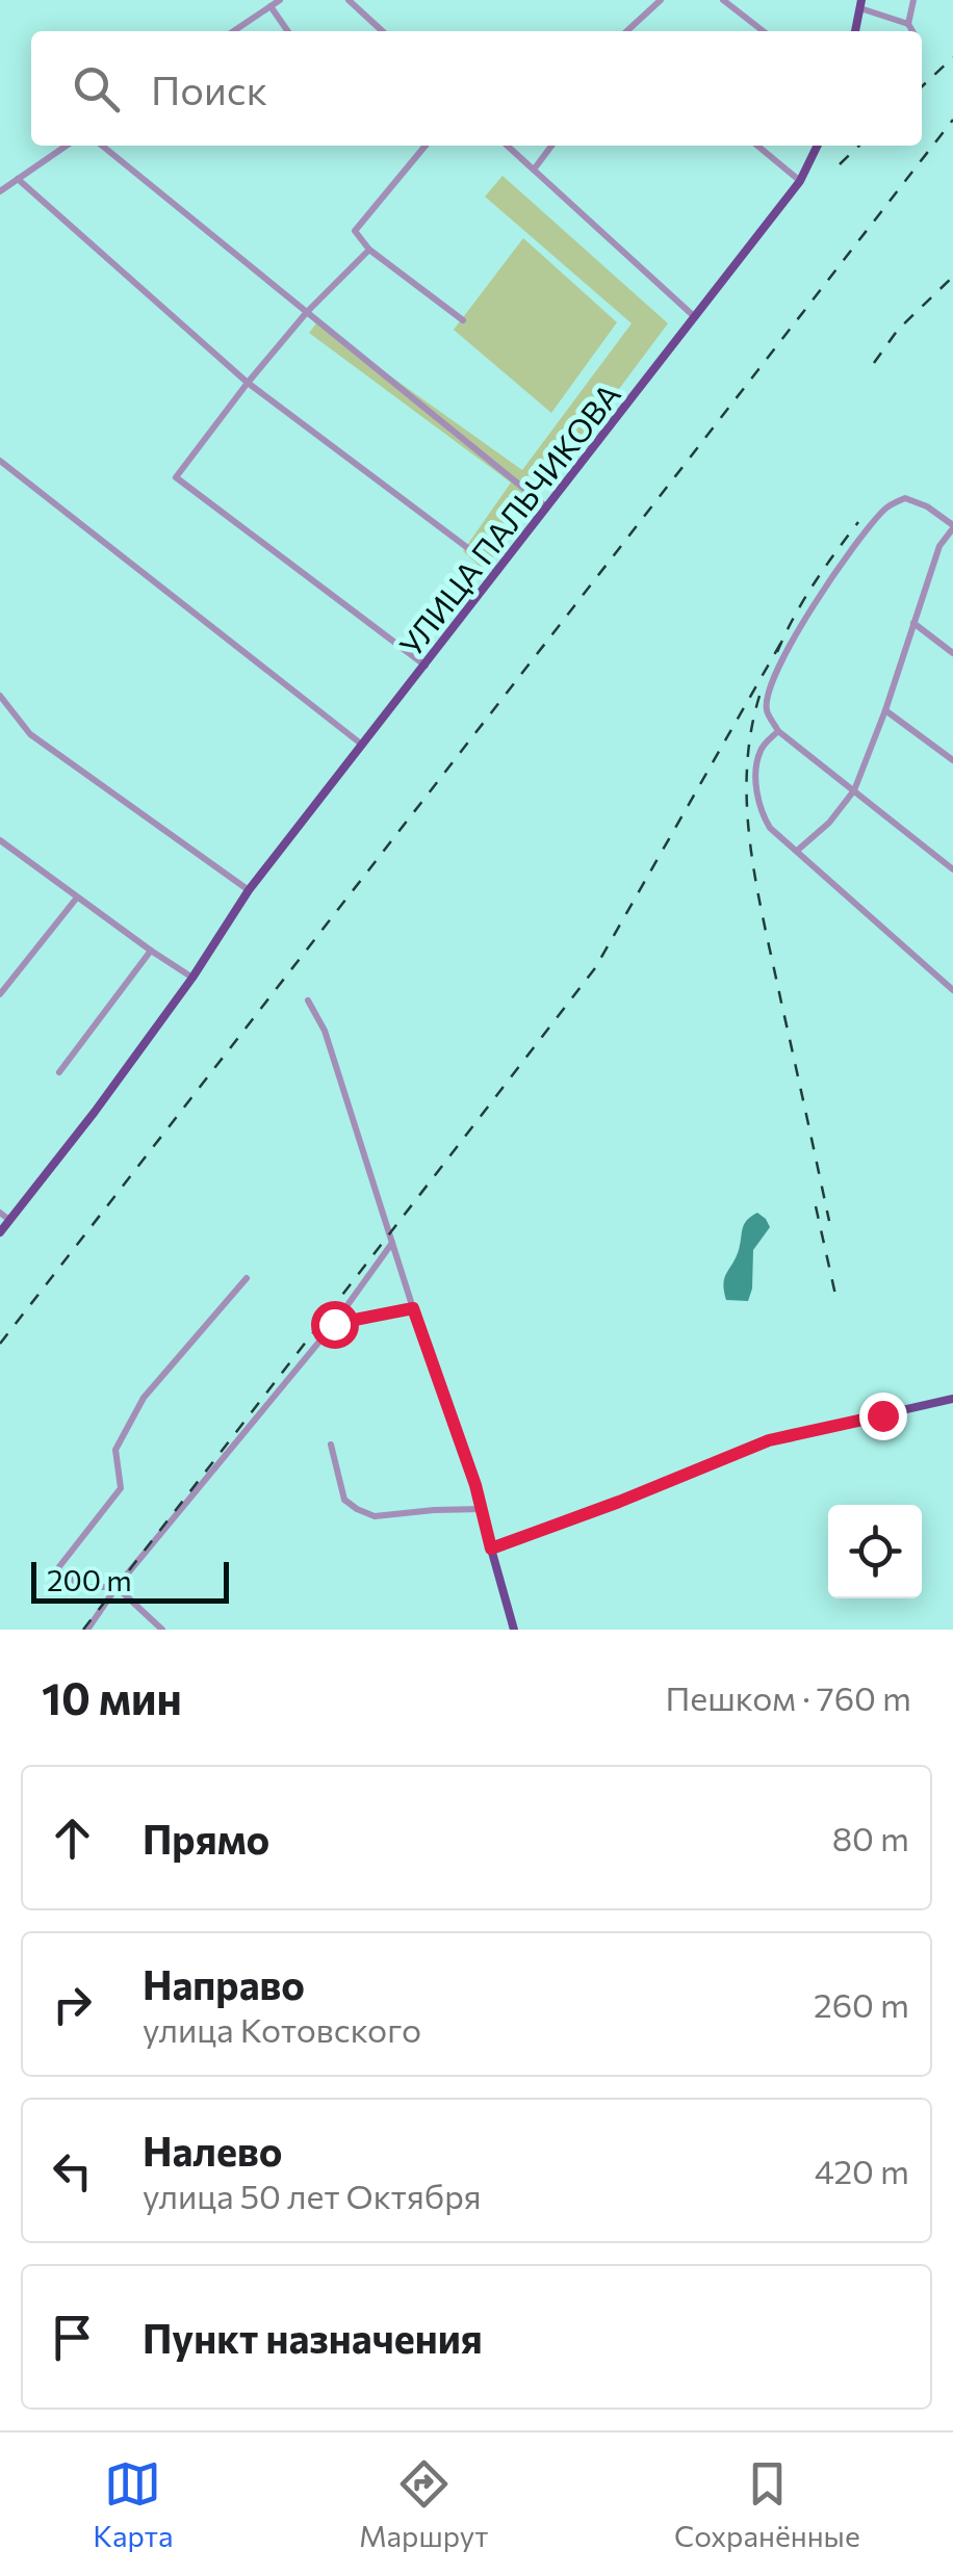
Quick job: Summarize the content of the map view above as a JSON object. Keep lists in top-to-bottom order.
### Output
{
  "streets": {
    "main road": ["УЛИЦА ПАЛЬЧИКОВА"]
  },
  "scale_bar": "200 m",
  "page": {
    "search": "Поиск",
    "scale": "200 m",
    "heading": ["10 мин", "Пешком · 760 m"],
    "list": [
      ["Прямо", "80 m"],
      ["Направо", "улица Котовского", "260 m"],
      ["Налево", "улица 50 лет Октября", "420 m"],
      "Пункт назначения"
    ],
    "nav": ["Карта", "Маршрут", "Сохранённые"]
  }
}
